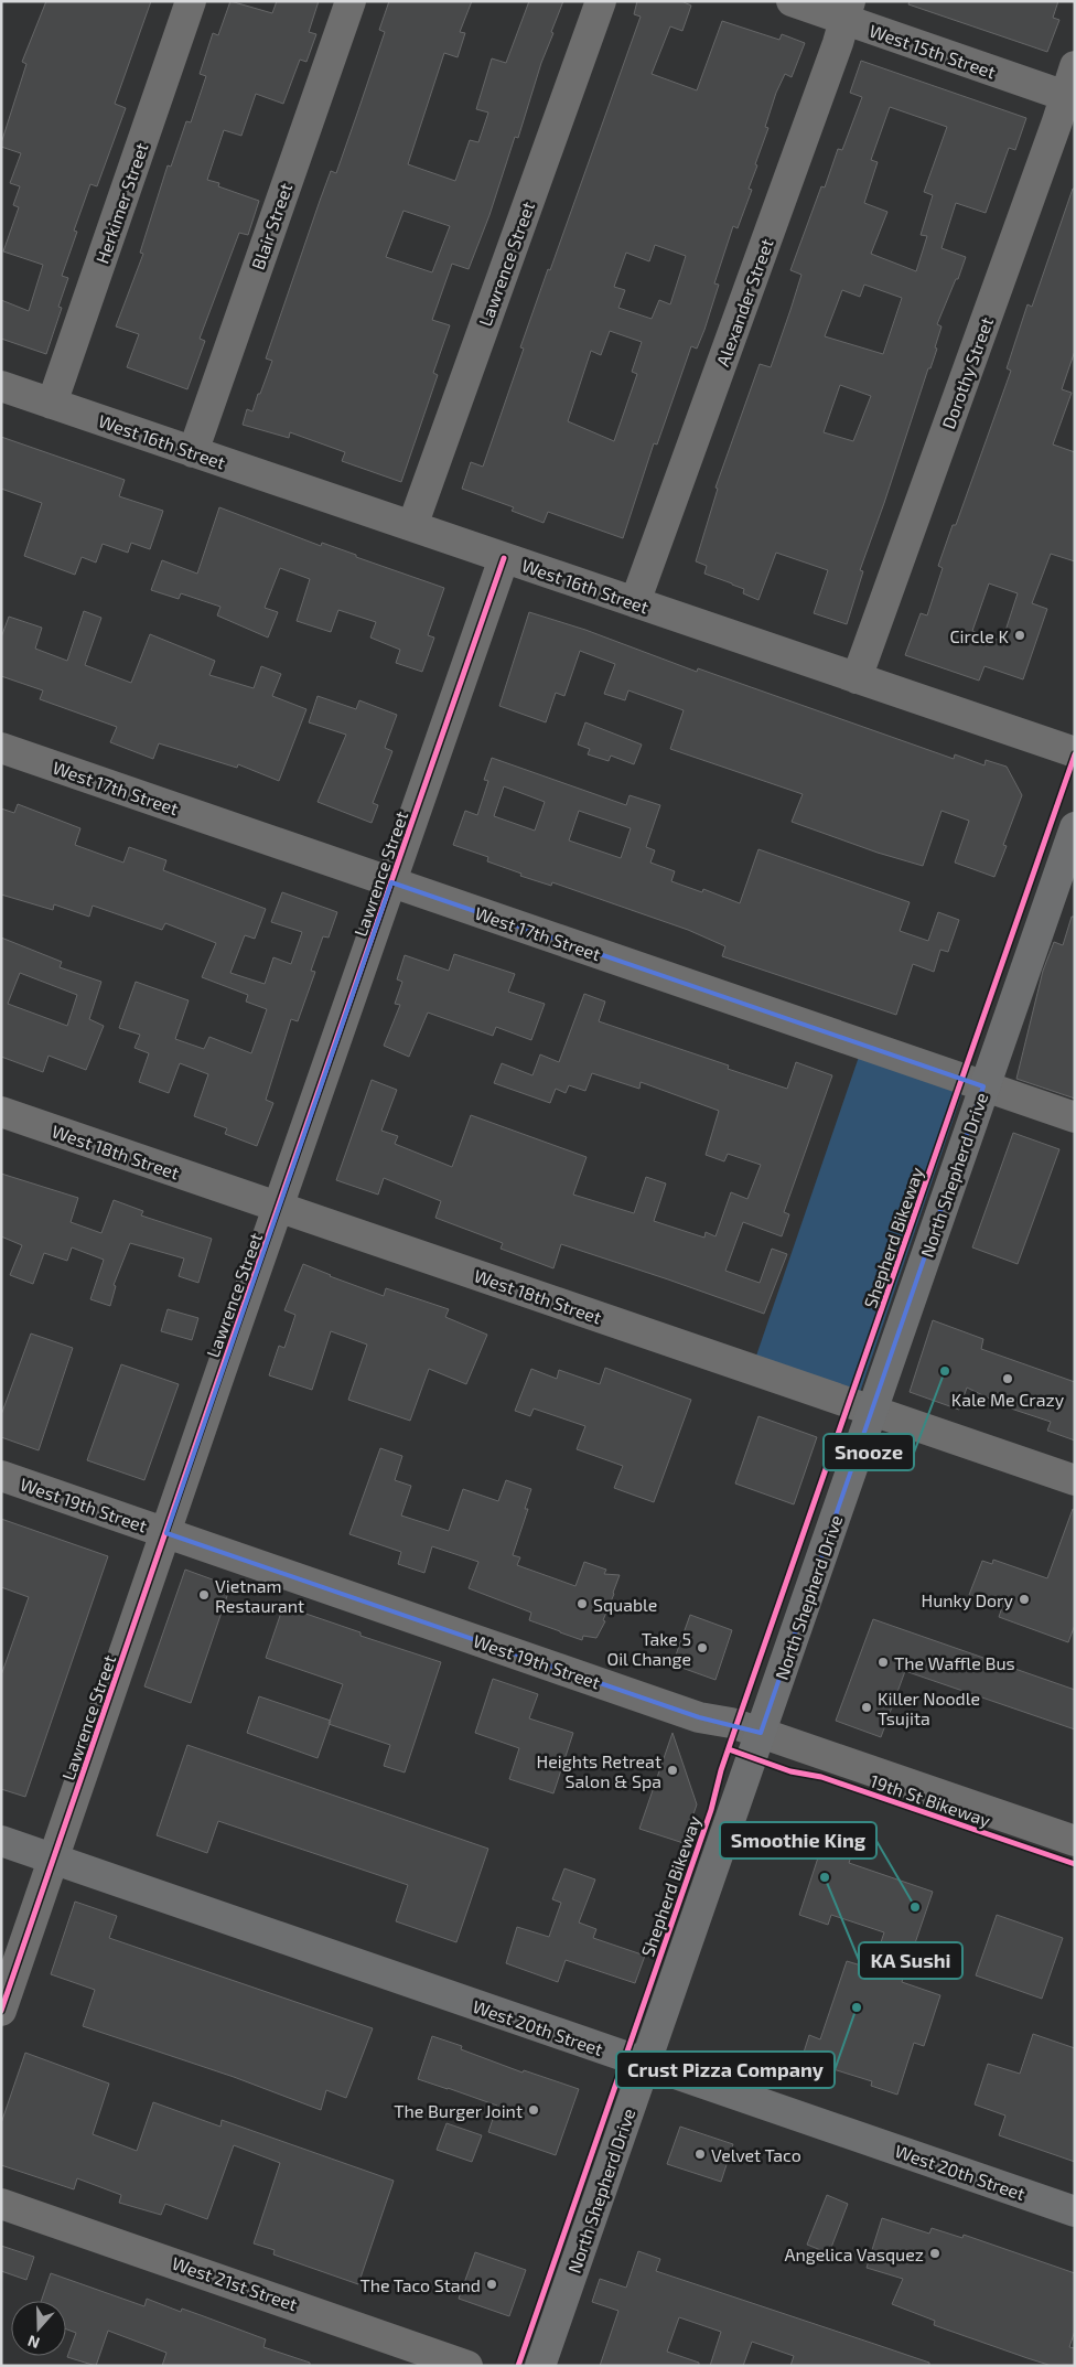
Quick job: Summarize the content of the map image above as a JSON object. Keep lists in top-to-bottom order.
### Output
{
  "streets": {
    "main road": ["North Shepherd Drive", "West 20th Street"],
    "street": [
      "West 15th Street",
      "Herkimer Street",
      "Blair Street",
      "Lawrence Street",
      "Alexander Street",
      "Dorothy Street",
      "West 16th Street",
      "West 17th Street",
      "West 18th Street",
      "West 19th Street",
      "West 21st Street"
    ],
    "cycle path": ["Shepherd Bikeway", "19th St Bikeway"]
  },
  "crossings": [
    ["West 15th Street", "Alexander Street"],
    ["West 15th Street", "Dorothy Street"],
    ["Herkimer Street", "West 16th Street"],
    ["Blair Street", "West 16th Street"],
    ["Lawrence Street", "West 16th Street"],
    ["Lawrence Street", "West 17th Street"],
    ["Lawrence Street", "West 18th Street"],
    ["Lawrence Street", "West 19th Street"],
    ["Lawrence Street", "West 20th Street"],
    ["Alexander Street", "West 16th Street"],
    ["Dorothy Street", "West 16th Street"],
    ["West 17th Street", "North Shepherd Drive"],
    ["West 18th Street", "North Shepherd Drive"],
    ["North Shepherd Drive", "West 19th Street"],
    ["North Shepherd Drive", "West 20th Street"]
  ],
  "places": [
    "Circle K",
    "Snooze",
    "Kale Me Crazy",
    "Vietnam Restaurant",
    "Hunky Dory",
    "Squable",
    "Take 5 Oil Change",
    "The Waffle Bus",
    "Killer Noodle Tsujita",
    "Heights Retreat Salon & Spa",
    "KA Sushi",
    "Smoothie King",
    "Crust Pizza Company",
    "The Burger Joint",
    "Velvet Taco",
    "Angelica Vasquez",
    "The Taco Stand"
  ],
  "north": "bottom"
}
